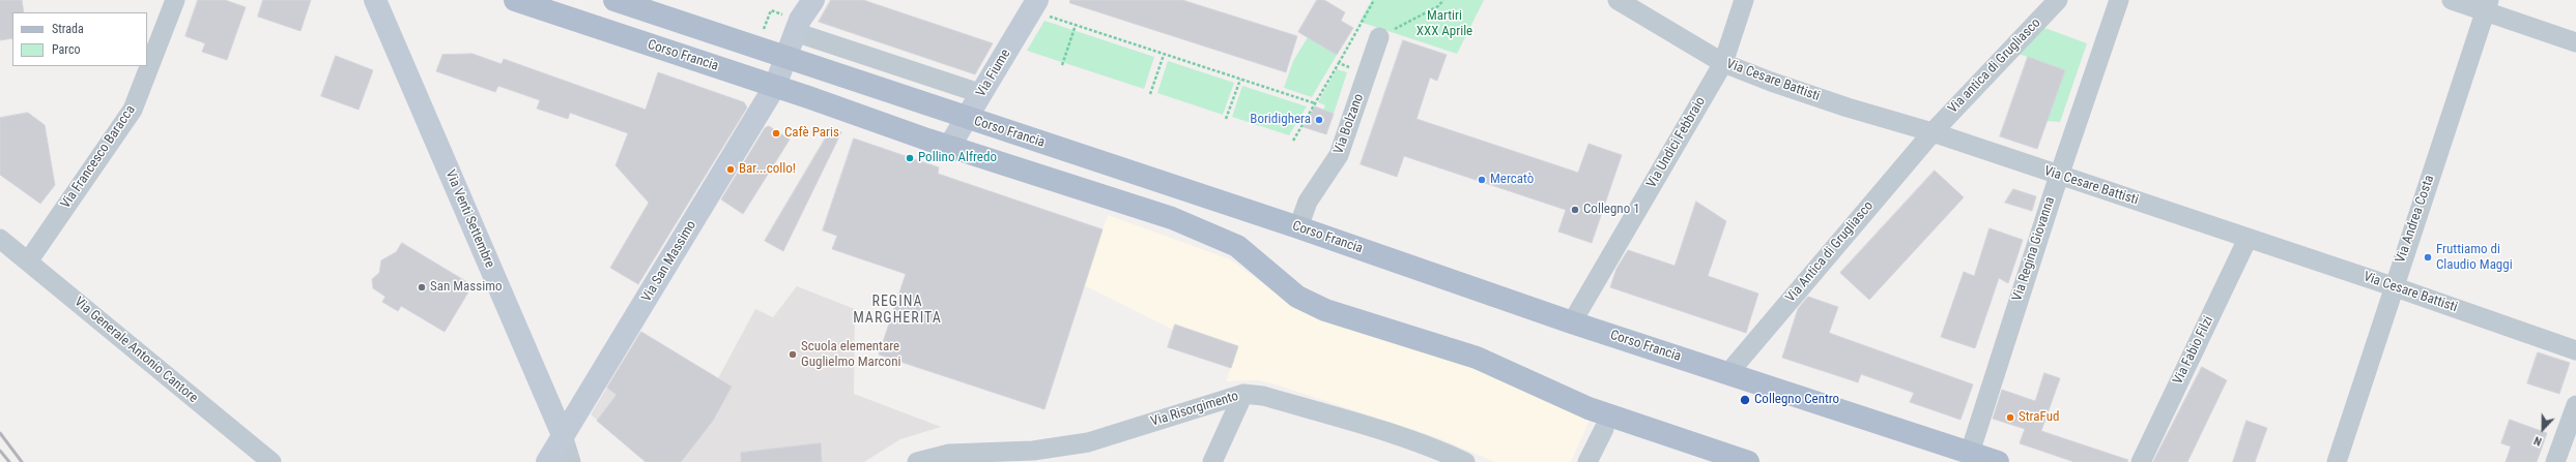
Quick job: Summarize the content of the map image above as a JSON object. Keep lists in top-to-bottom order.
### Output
{
  "streets": {
    "main road": ["Corso Francia"],
    "street": [
      "Via antica di Grugliasco",
      "Via Fiume",
      "Via Cesare Battisti",
      "Via Bolzano",
      "Via Undici Febbraio",
      "Via Francesco Baracca",
      "Via Venti Settembre",
      "Via Andrea Costa",
      "Via Regina Giovanna",
      "Via Antica di Grugliasco",
      "Via San Massimo",
      "Via Generale Antonio Cantore",
      "Via Fabio Filzi",
      "Via Risorgimento"
    ]
  },
  "crossings": [
    ["Corso Francia", "Via Fiume"],
    ["Corso Francia", "Via Bolzano"],
    ["Corso Francia", "Via Undici Febbraio"],
    ["Corso Francia", "Via Regina Giovanna"],
    ["Corso Francia", "Via Antica di Grugliasco"],
    ["Corso Francia", "Via San Massimo"],
    ["Via antica di Grugliasco", "Via Cesare Battisti"],
    ["Via antica di Grugliasco", "Via Antica di Grugliasco"],
    ["Via Cesare Battisti", "Via Undici Febbraio"],
    ["Via Cesare Battisti", "Via Andrea Costa"],
    ["Via Cesare Battisti", "Via Regina Giovanna"],
    ["Via Cesare Battisti", "Via Antica di Grugliasco"],
    ["Via Cesare Battisti", "Via Fabio Filzi"],
    ["Via Francesco Baracca", "Via Generale Antonio Cantore"],
    ["Via Venti Settembre", "Via San Massimo"]
  ],
  "districts": ["REGINA MARGHERITA"],
  "parks": ["Martiri XXX Aprile"],
  "places": [
    "Boridighera",
    "Cafè Paris",
    "Pollino Alfredo",
    "Bar...collo!",
    "Mercatò",
    "Collegno 1",
    "Fruttiamo di Claudio Maggi",
    "San Massimo",
    "Scuola elementare Guglielmo Marconi",
    "Collegno Centro",
    "StraFud"
  ],
  "legend": ["Strada", "Parco"],
  "north": "bottom"
}
